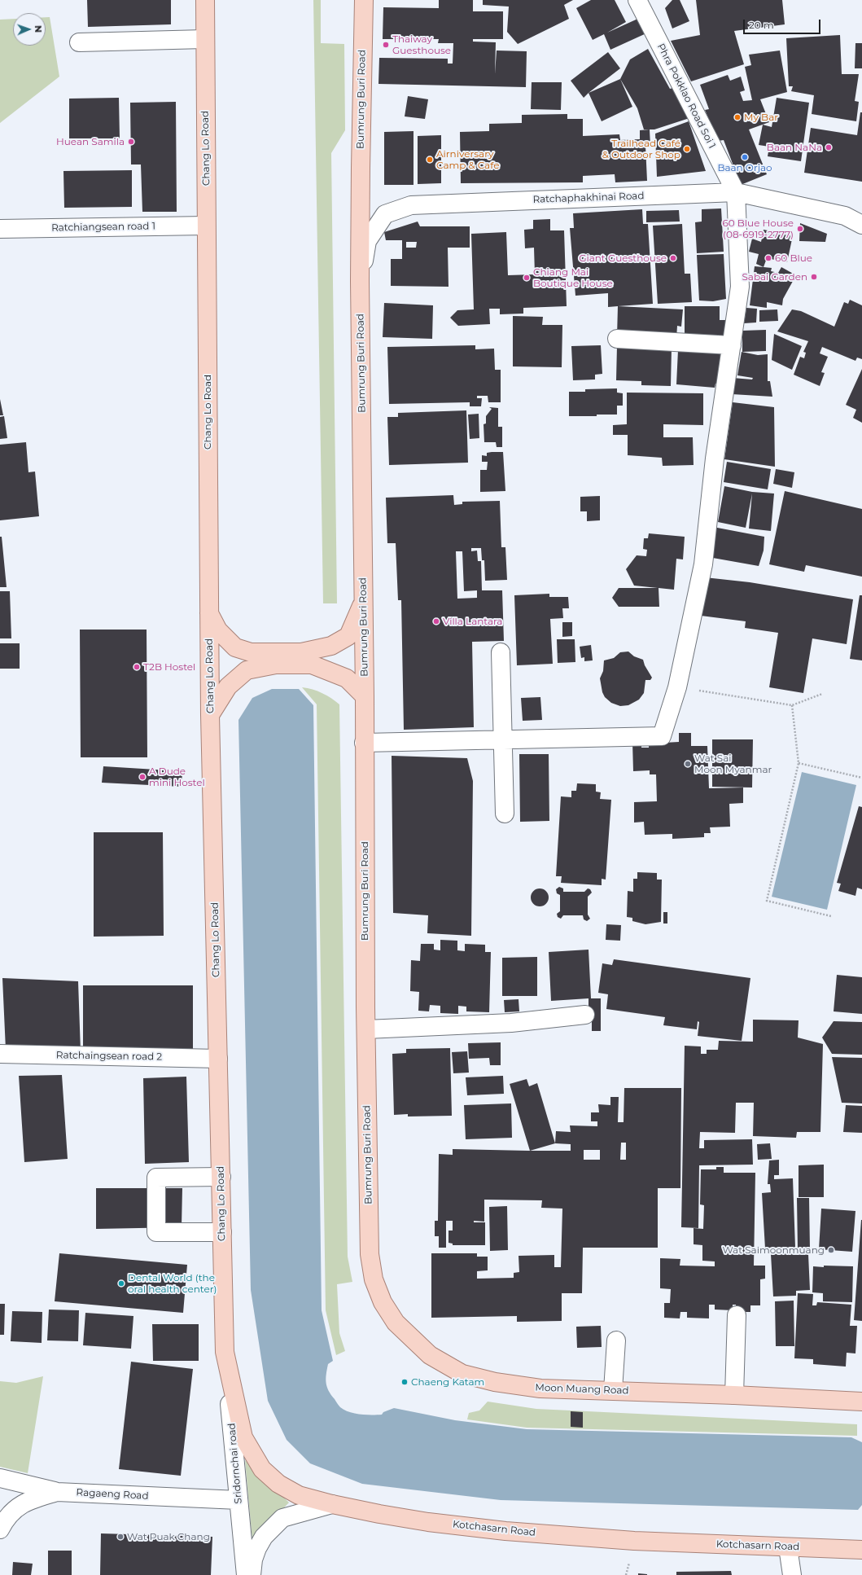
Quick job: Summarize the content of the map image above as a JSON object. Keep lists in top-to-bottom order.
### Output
{
  "streets": {
    "main road": [
      "Bumrung Buri Road",
      "Chang Lo Road",
      "Moon Muang Road",
      "Kotchasarn Road"
    ],
    "street": [
      "Phra Pokklao Road Soi 1",
      "Ratchaphakhinai Road",
      "Ratchiangsean road 1",
      "Ratchaingsean road 2",
      "Sridornchai road",
      "Ragaeng Road"
    ]
  },
  "crossings": [
    ["Phra Pokklao Road Soi 1", "Ratchaphakhinai Road"],
    ["Bumrung Buri Road", "Ratchaphakhinai Road"],
    ["Bumrung Buri Road", "Moon Muang Road"],
    ["Chang Lo Road", "Ratchiangsean road 1"],
    ["Chang Lo Road", "Ratchaingsean road 2"],
    ["Chang Lo Road", "Sridornchai road"],
    ["Chang Lo Road", "Kotchasarn Road"],
    ["Sridornchai road", "Ragaeng Road"],
    ["Sridornchai road", "Kotchasarn Road"]
  ],
  "places": [
    "Thaiway Guesthouse",
    "My Bar",
    "Huean Samila",
    "Baan NaNa",
    "Trailhead Café & Outdoor Shop",
    "Baan Orjao",
    "Airniversary Camp & Cafe",
    "60 Blue House (08-6919-2777)",
    "Giant Guesthouse",
    "60 Blue",
    "Sabai Garden",
    "Chiang Mai Boutique House",
    "Villa Lantara",
    "T2B Hostel",
    "Wat Sai Moon Myanmar",
    "A Dude mini Hostel",
    "Wat Saimoonmuang",
    "Dental World (the oral health center)",
    "Chaeng Katam",
    "Wat Puak Chang"
  ],
  "scale_bar": "20 m",
  "north": "right"
}
